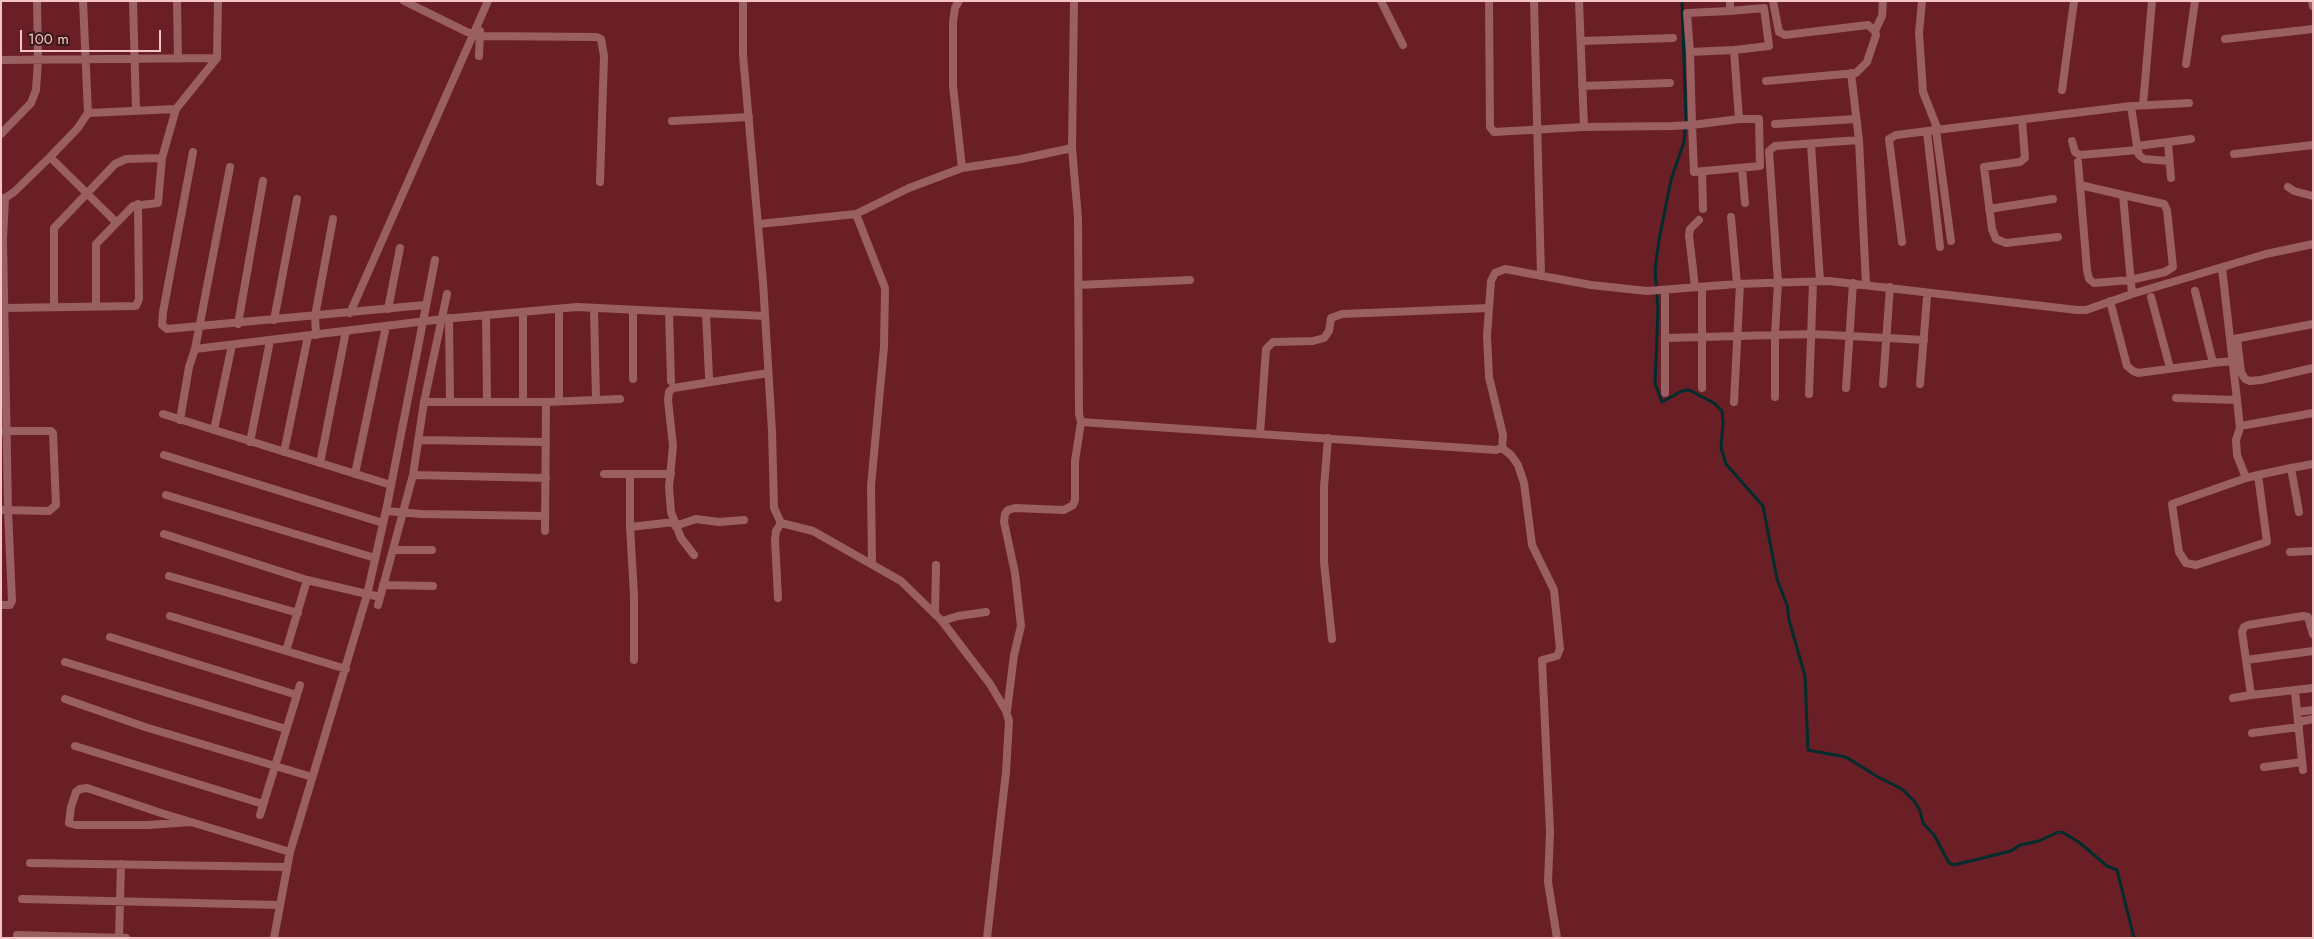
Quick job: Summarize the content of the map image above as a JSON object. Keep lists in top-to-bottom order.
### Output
{
  "scale_bar": "100 m"
}
